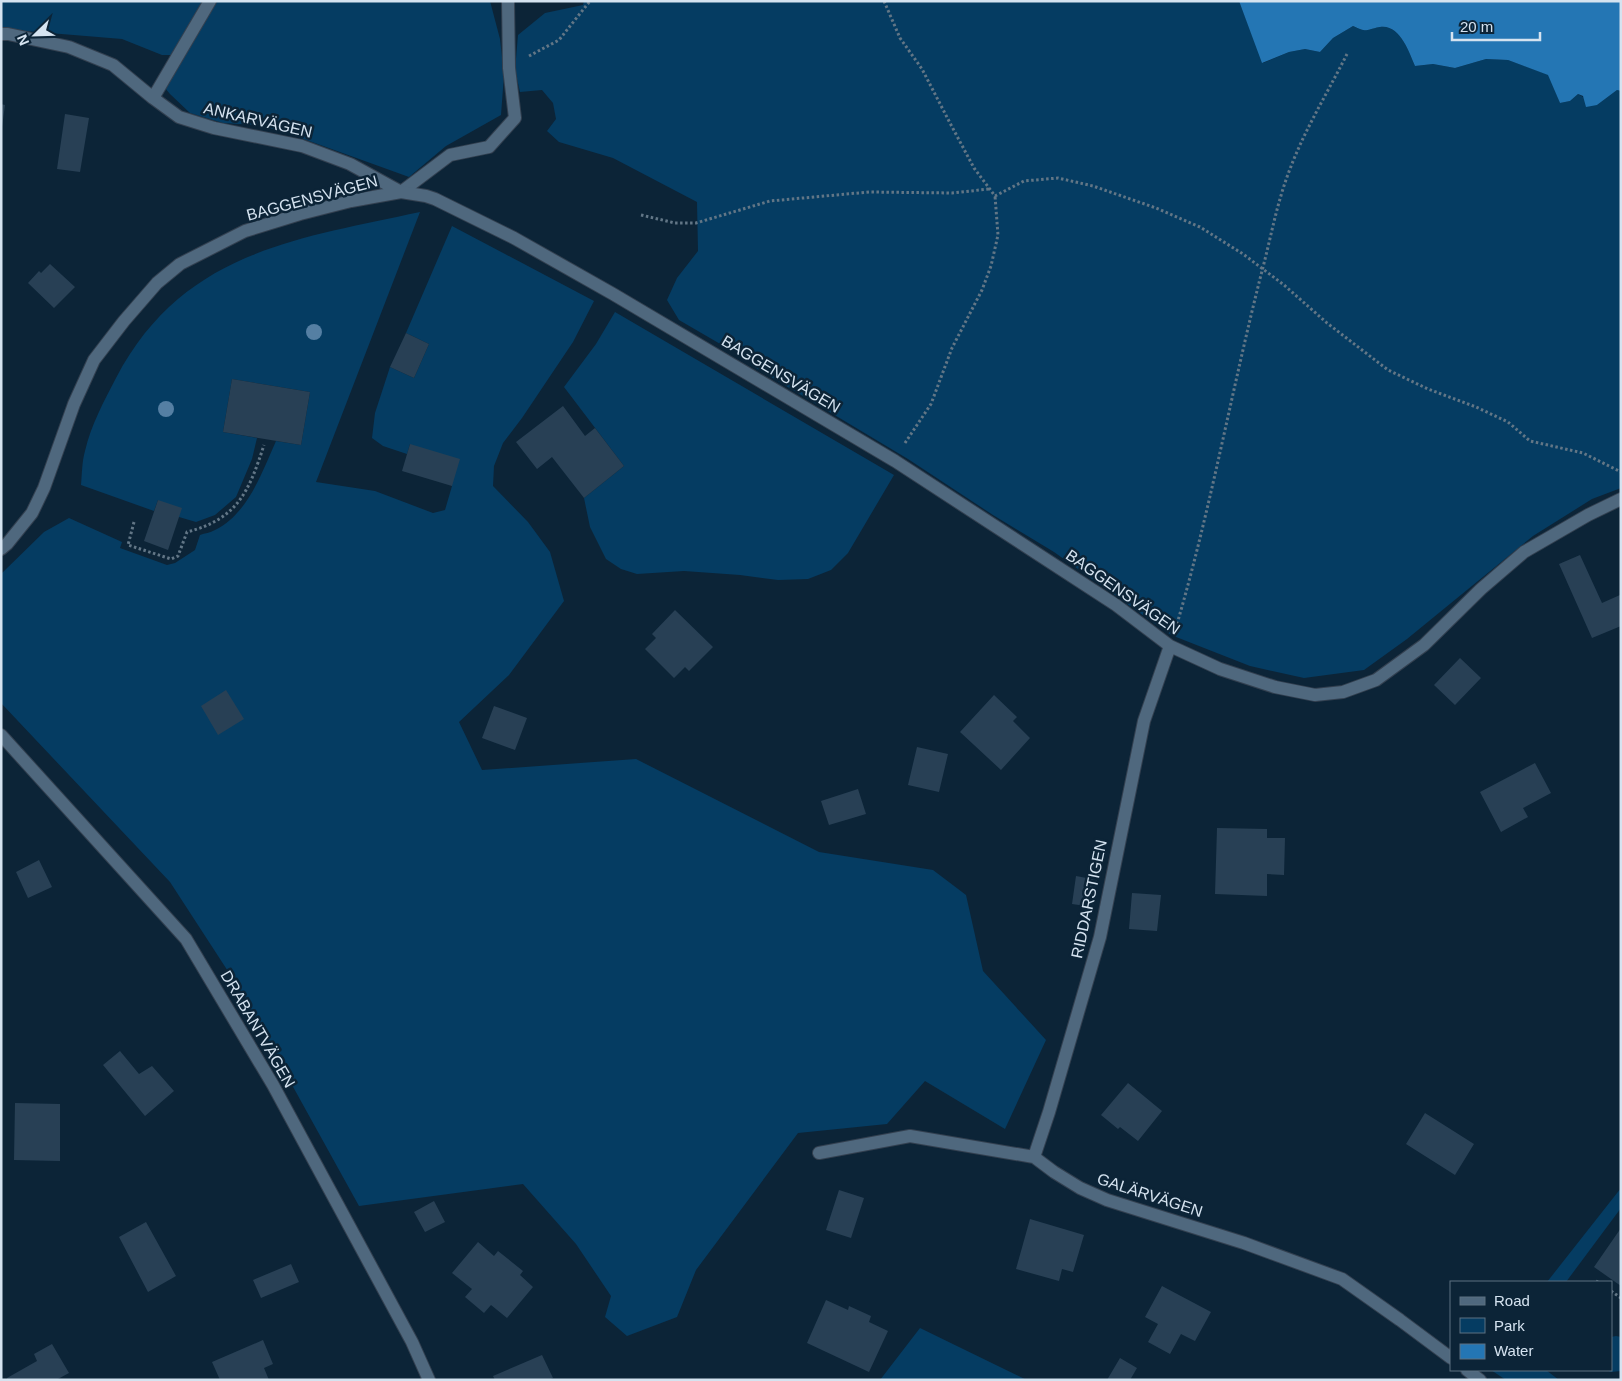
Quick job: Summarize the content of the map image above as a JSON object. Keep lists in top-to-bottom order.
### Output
{
  "streets": {
    "street": [
      "ANKARVÄGEN",
      "BAGGENSVÄGEN",
      "RIDDARSTIGEN",
      "DRABANTVÄGEN",
      "GALÄRVÄGEN"
    ]
  },
  "crossings": [
    ["ANKARVÄGEN", "BAGGENSVÄGEN"],
    ["BAGGENSVÄGEN", "RIDDARSTIGEN"],
    ["RIDDARSTIGEN", "GALÄRVÄGEN"]
  ],
  "legend": ["Road", "Park", "Water"],
  "scale_bar": "20 m",
  "north": "bottom left"
}
